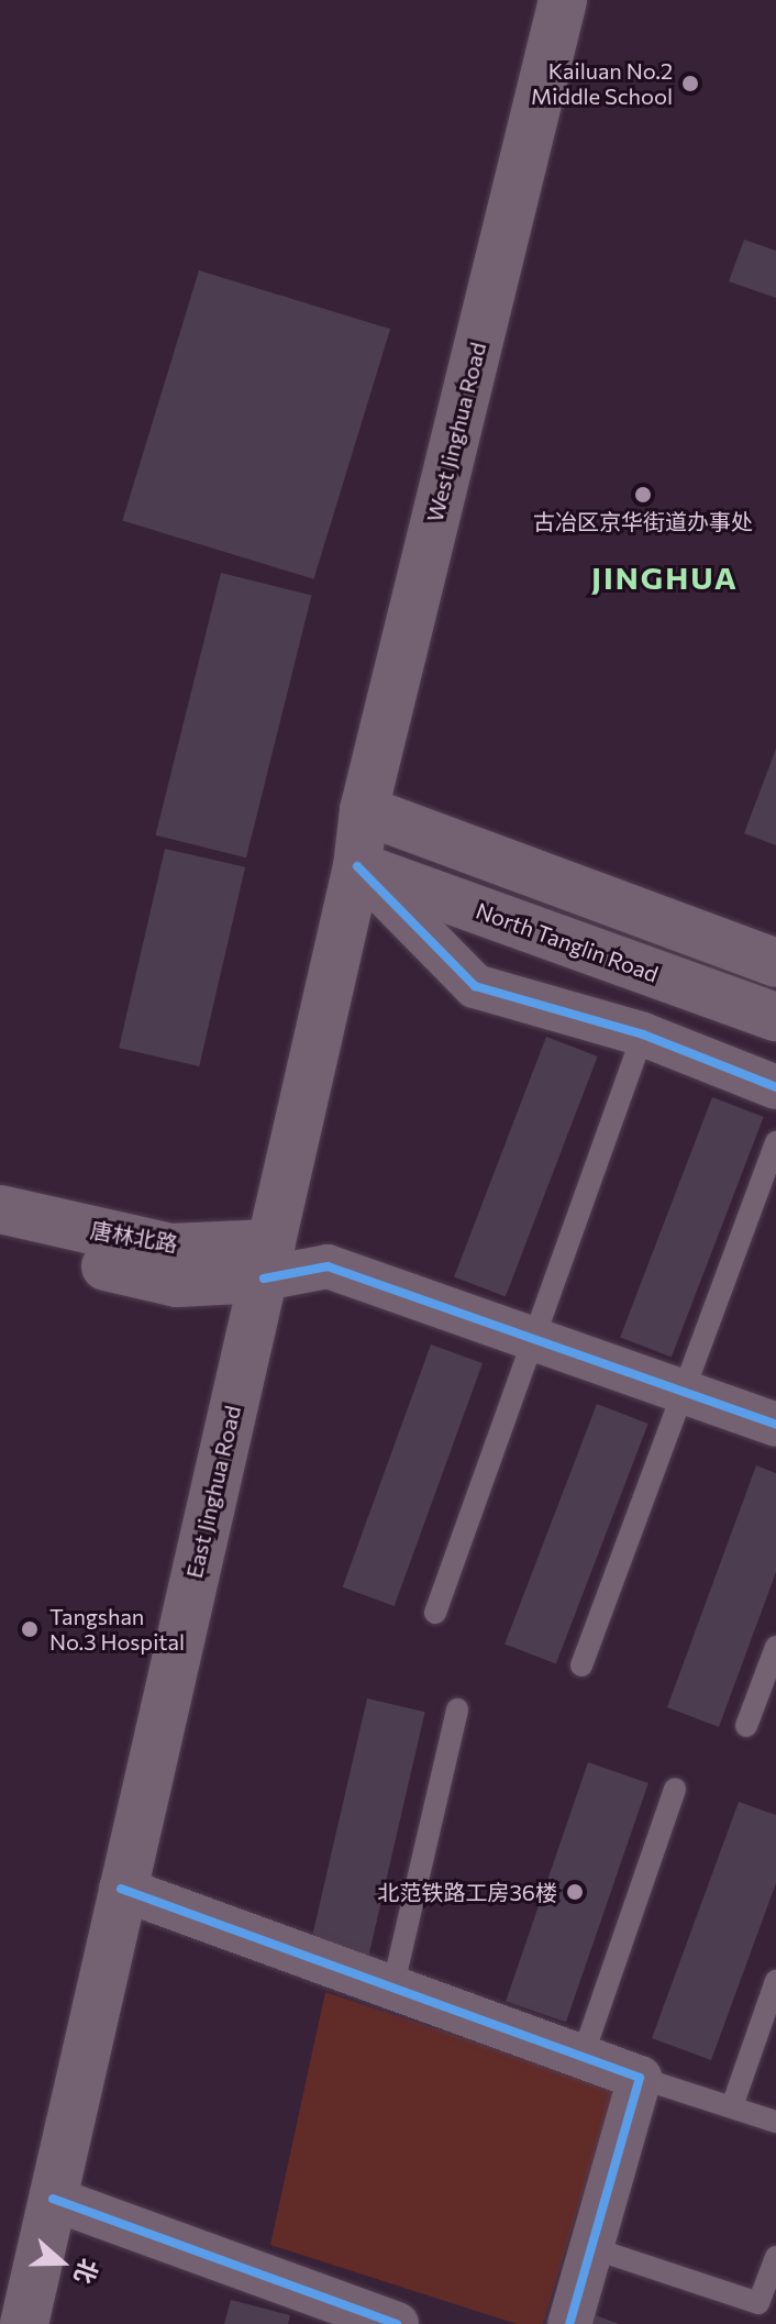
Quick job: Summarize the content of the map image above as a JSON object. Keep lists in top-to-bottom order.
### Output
{
  "streets": {
    "main road": [
      "West Jinghua Road",
      "North Tanglin Road",
      "唐林北路",
      "East Jinghua Road"
    ]
  },
  "crossings": [
    ["West Jinghua Road", "North Tanglin Road"],
    ["West Jinghua Road", "East Jinghua Road"],
    ["North Tanglin Road", "East Jinghua Road"],
    ["唐林北路", "East Jinghua Road"]
  ],
  "districts": ["JINGHUA"],
  "places": [
    "Kailuan No.2 Middle School",
    "古冶区京华街道办事处",
    "Tangshan No.3 Hospital",
    "北范铁路工房36楼"
  ],
  "north": "right"
}
